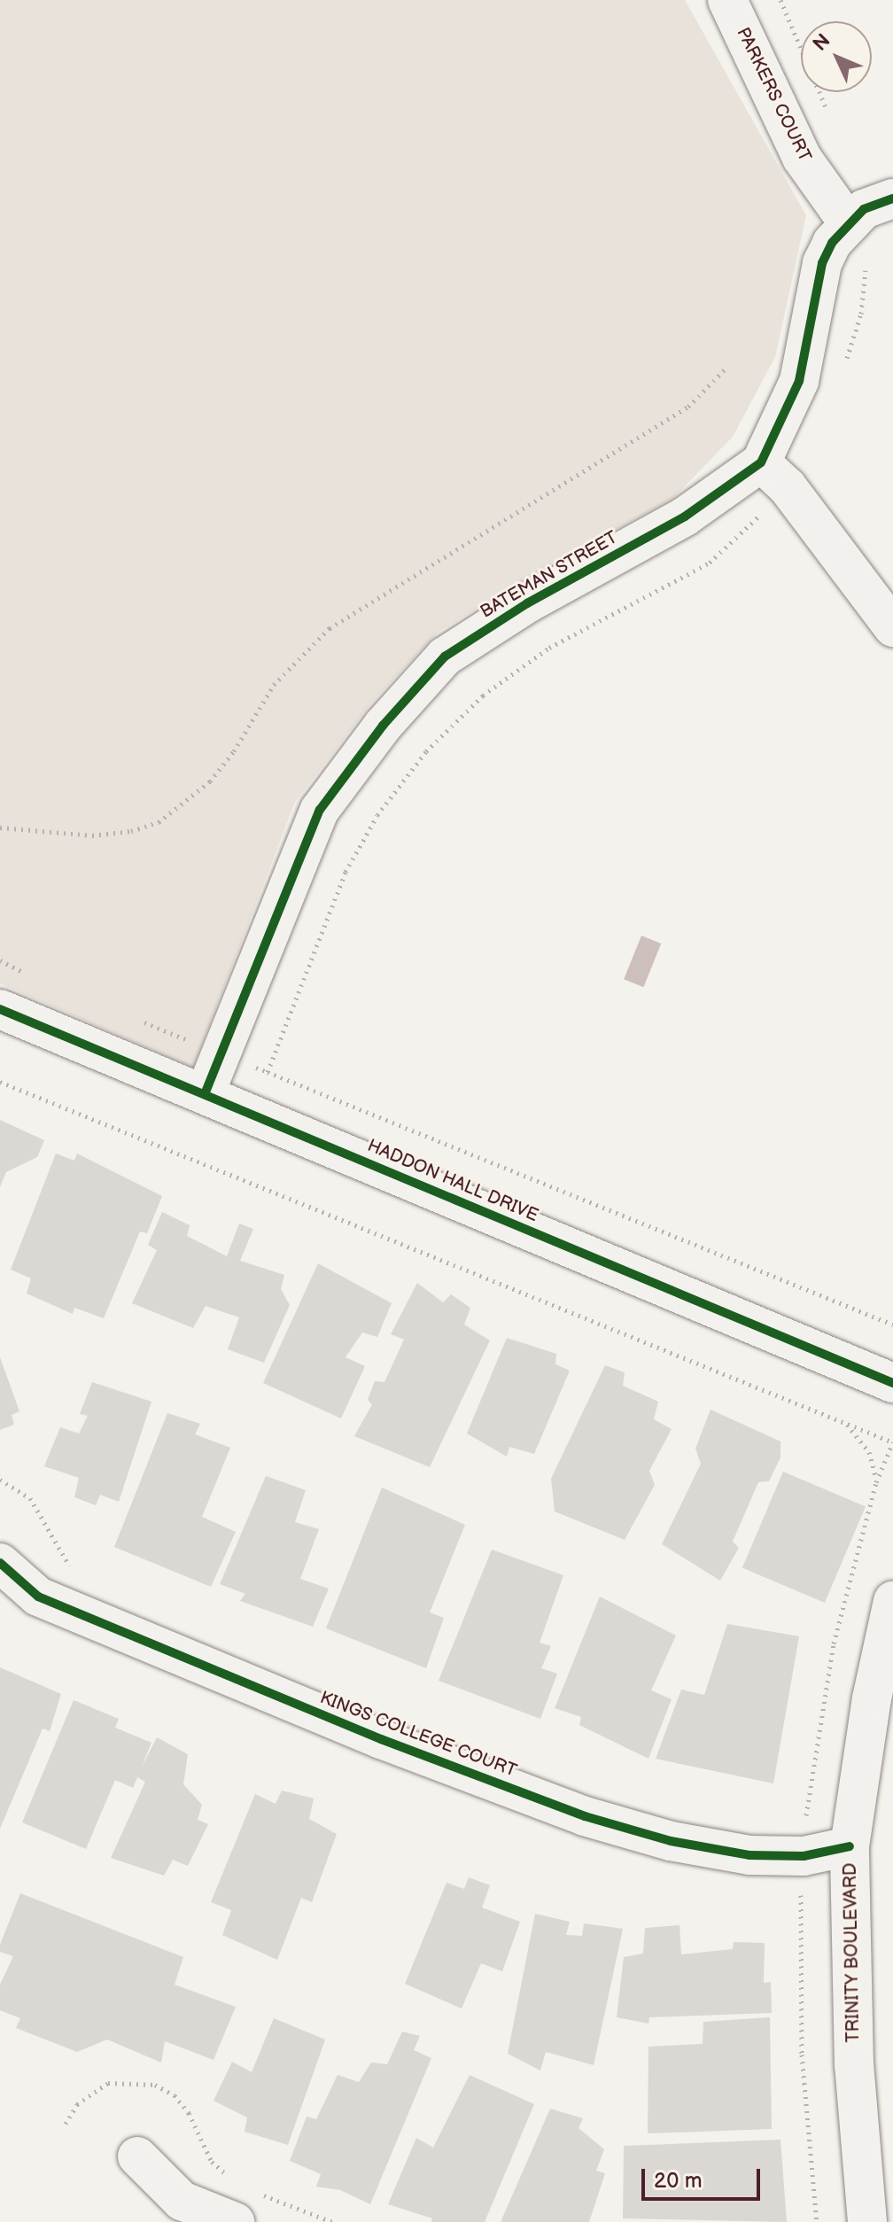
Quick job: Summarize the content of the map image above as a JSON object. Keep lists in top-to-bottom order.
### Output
{
  "streets": {
    "street": [
      "PARKERS COURT",
      "BATEMAN STREET",
      "HADDON HALL DRIVE",
      "KINGS COLLEGE COURT",
      "TRINITY BOULEVARD"
    ]
  },
  "crossings": [
    ["PARKERS COURT", "BATEMAN STREET"],
    ["BATEMAN STREET", "HADDON HALL DRIVE"],
    ["KINGS COLLEGE COURT", "TRINITY BOULEVARD"]
  ],
  "scale_bar": "20 m",
  "north": "top left"
}
